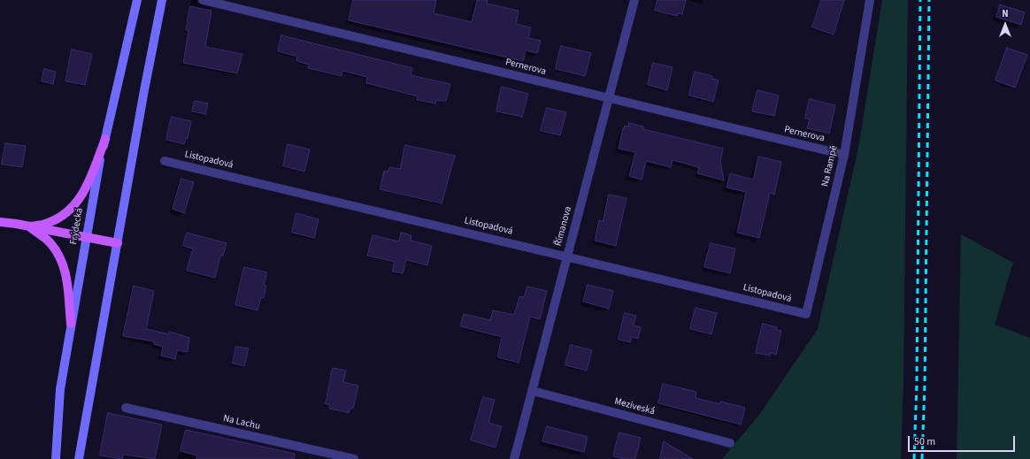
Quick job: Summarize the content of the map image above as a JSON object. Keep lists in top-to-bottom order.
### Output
{
  "streets": {
    "main road": ["Frýdecká"],
    "street": [
      "Pernerova",
      "Listopadová",
      "Na Rampě",
      "Římanova",
      "Meziveská",
      "Na Lachu"
    ]
  },
  "crossings": [
    ["Pernerova", "Na Rampě"],
    ["Pernerova", "Římanova"],
    ["Listopadová", "Na Rampě"],
    ["Listopadová", "Římanova"],
    ["Římanova", "Meziveská"]
  ],
  "scale_bar": "50 m",
  "north": "top"
}
